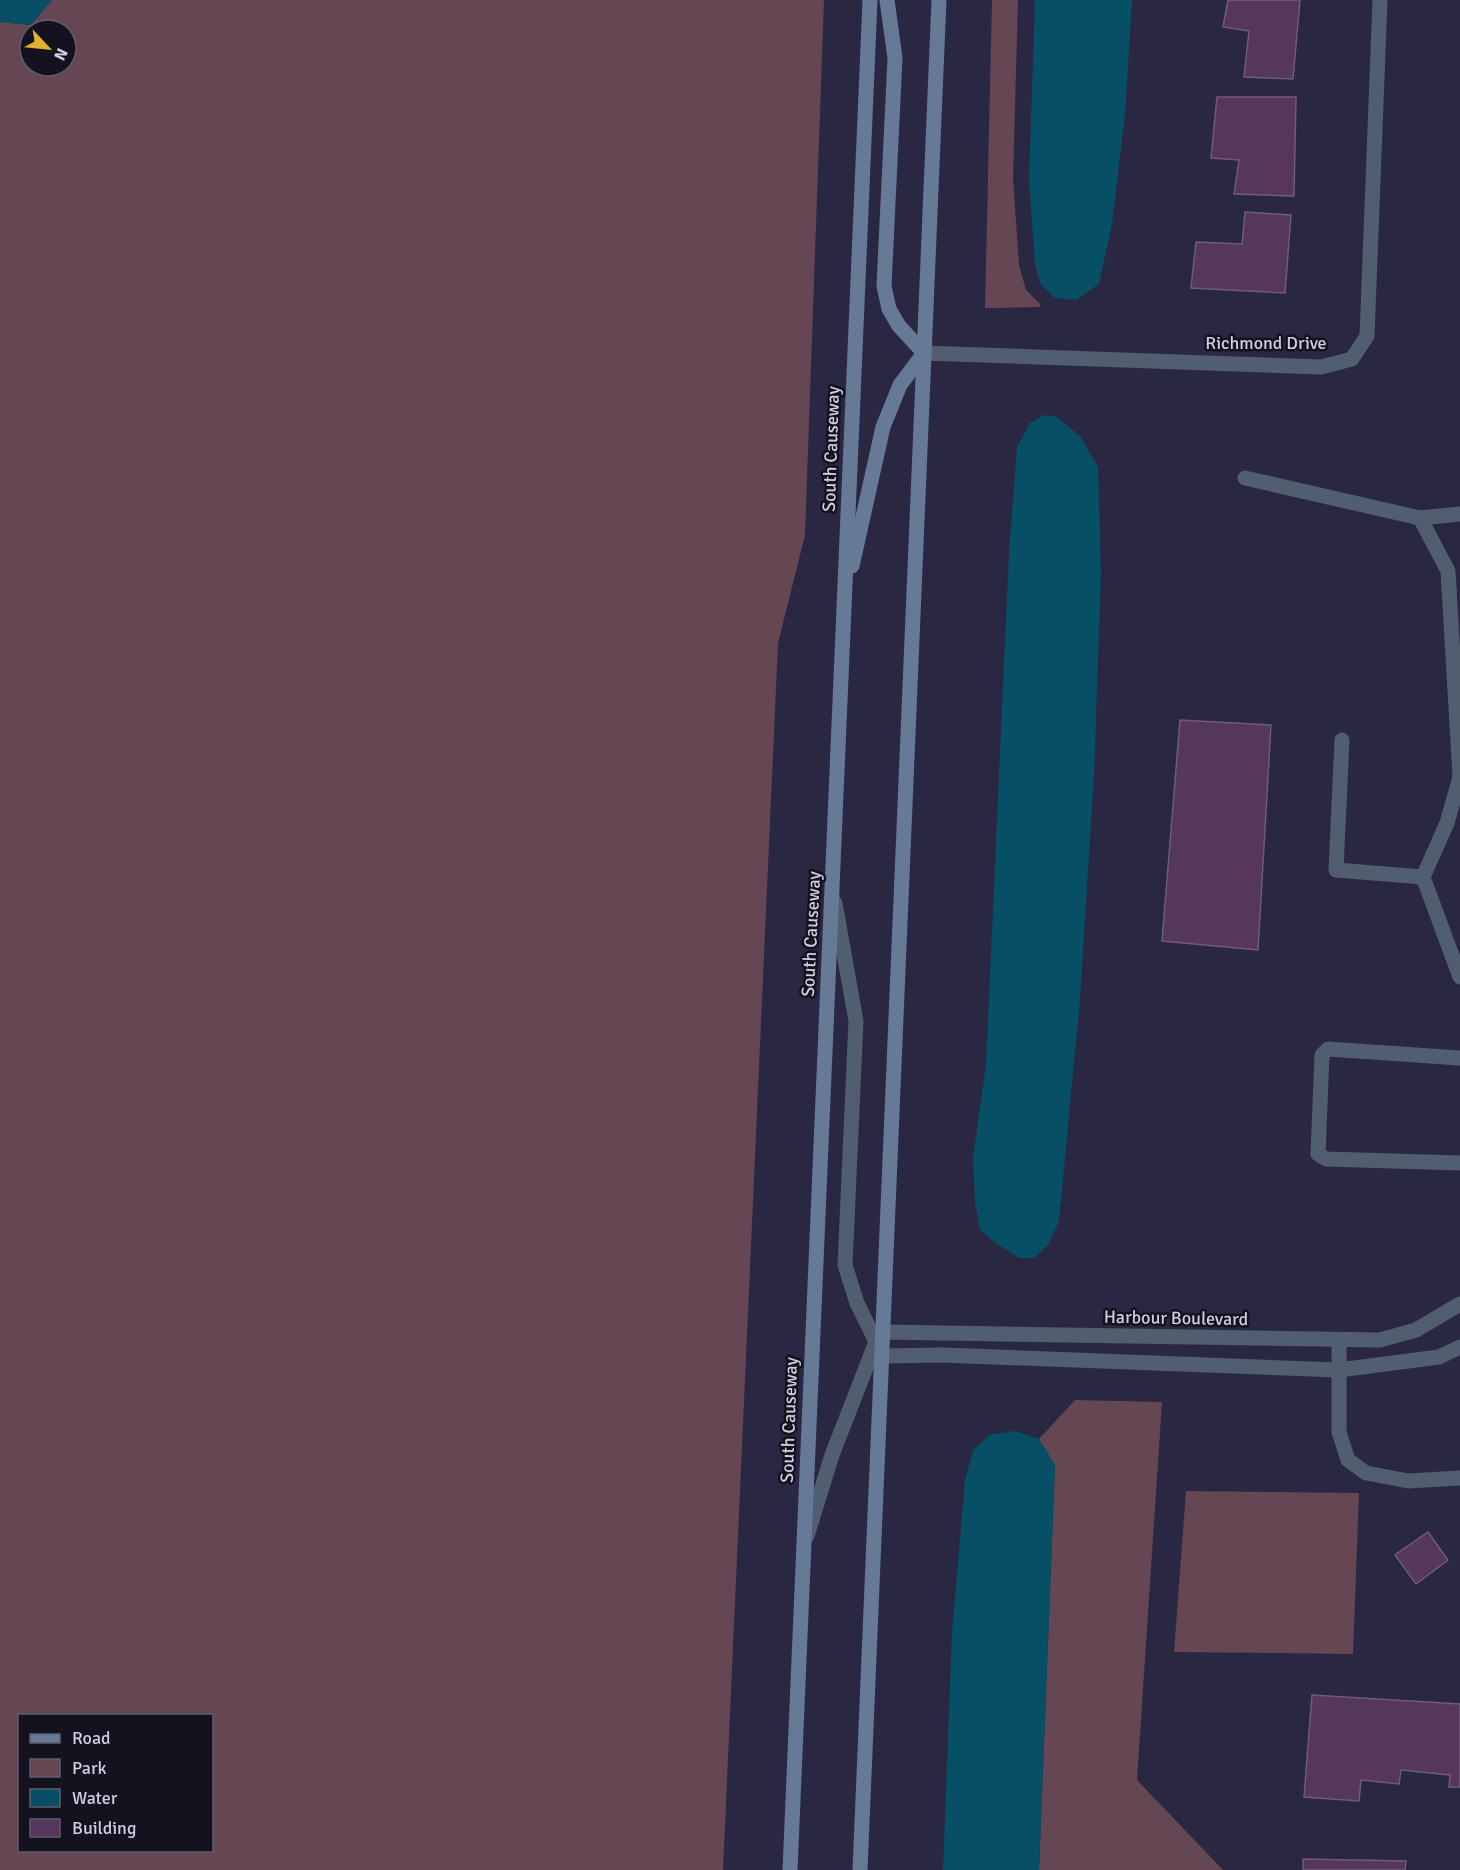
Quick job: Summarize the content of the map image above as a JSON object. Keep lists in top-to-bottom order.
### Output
{
  "streets": {
    "main road": ["South Causeway"],
    "street": ["Richmond Drive", "Harbour Boulevard"]
  },
  "legend": [
    "Road",
    "Park",
    "Water",
    "Building"
  ],
  "north": "bottom right"
}
